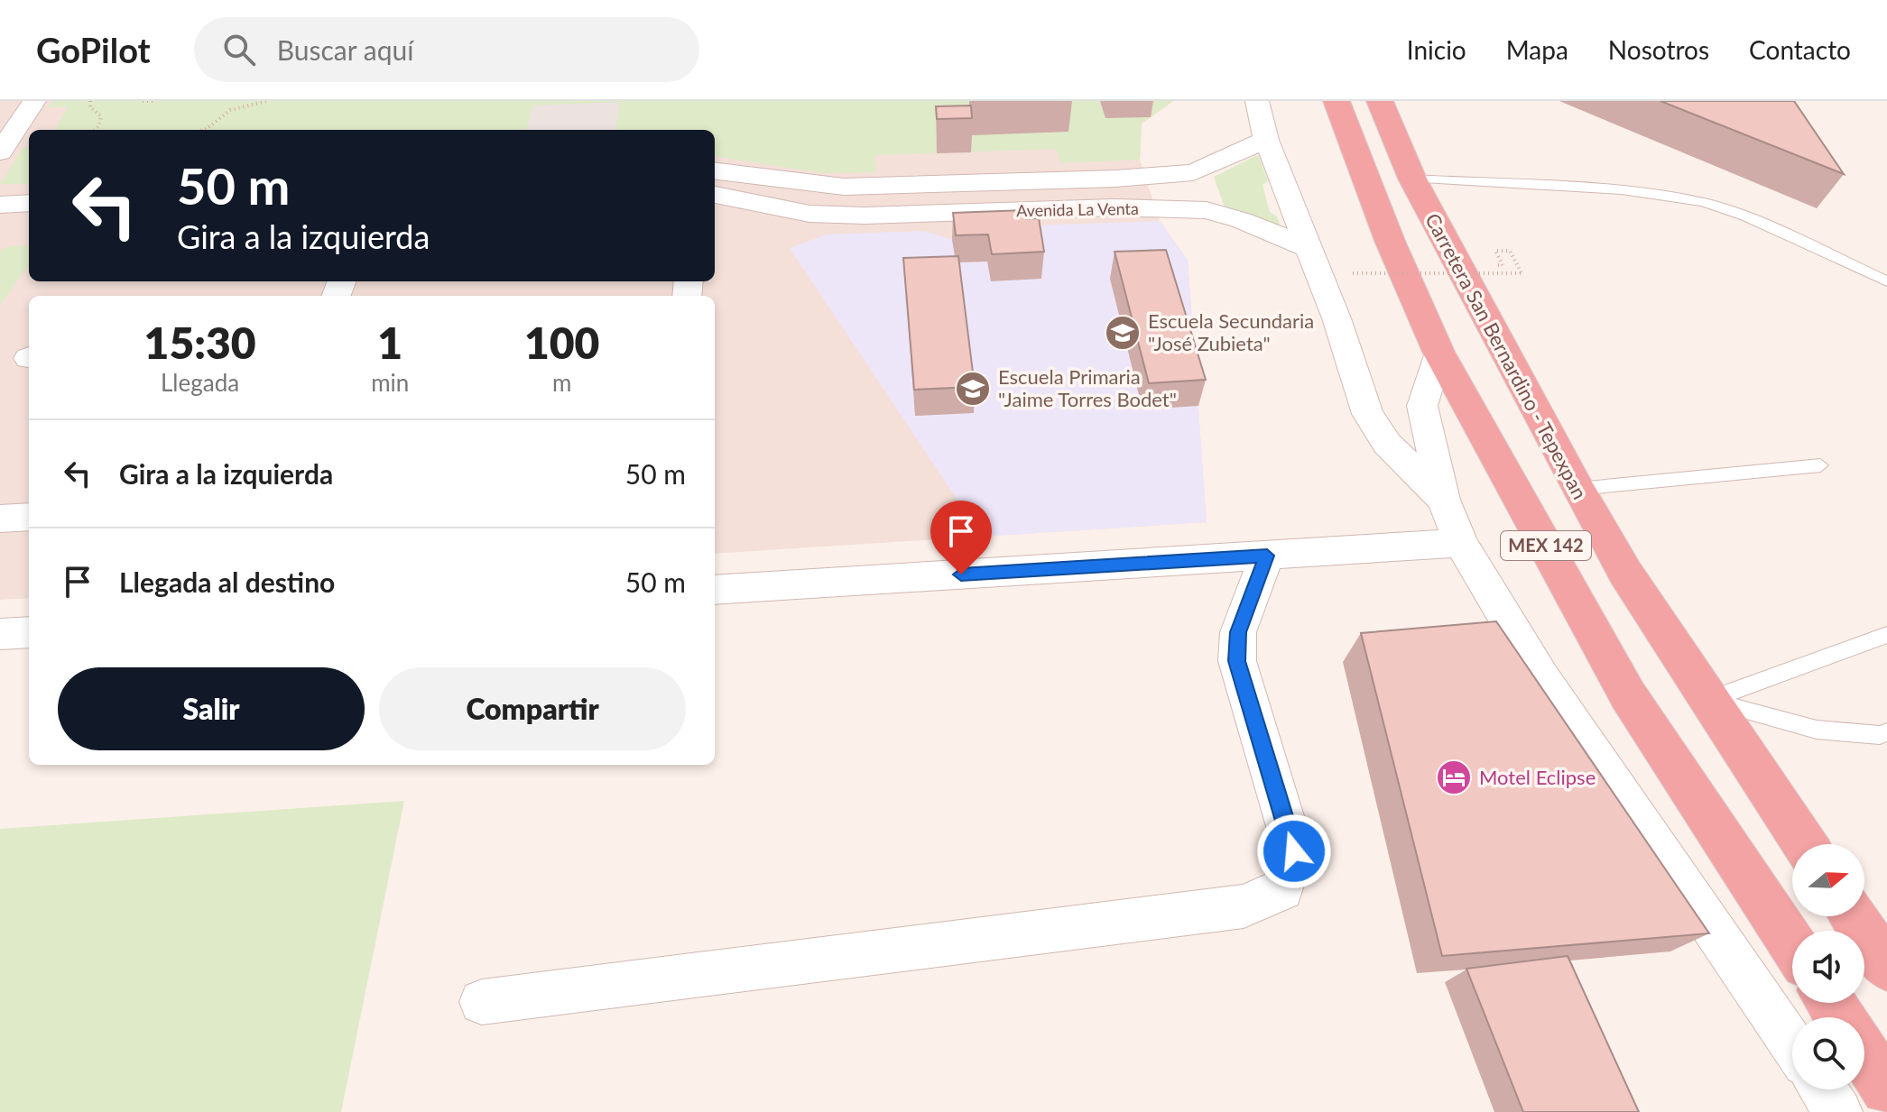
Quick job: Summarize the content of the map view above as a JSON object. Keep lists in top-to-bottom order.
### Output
{
  "streets": {
    "highway": ["Carretera San Bernardino - Tepexpan", "MEX 142"],
    "street": ["Avenida La Venta"]
  },
  "places": {
    "school or university": ["Escuela Secundaria \"José Zubieta\"", "Escuela Primaria \"Jaime Torres Bodet\""],
    "hotel": ["Motel Eclipse"]
  },
  "north": "right",
  "page": {
    "header": "GoPilot",
    "search": "Buscar aquí",
    "nav": [
      "Inicio",
      "Mapa",
      "Nosotros",
      "Contacto"
    ],
    "turn": ["50 m", "Gira a la izquierda"],
    "eta": [
      "15:30",
      "Llegada",
      "1",
      "min",
      "100",
      "m"
    ],
    "list": [
      {
        "name": "Gira a la izquierda",
        "value": "50 m"
      },
      {
        "name": "Llegada al destino",
        "value": "50 m"
      }
    ],
    "buttons": ["Salir", "Compartir"]
  }
}
